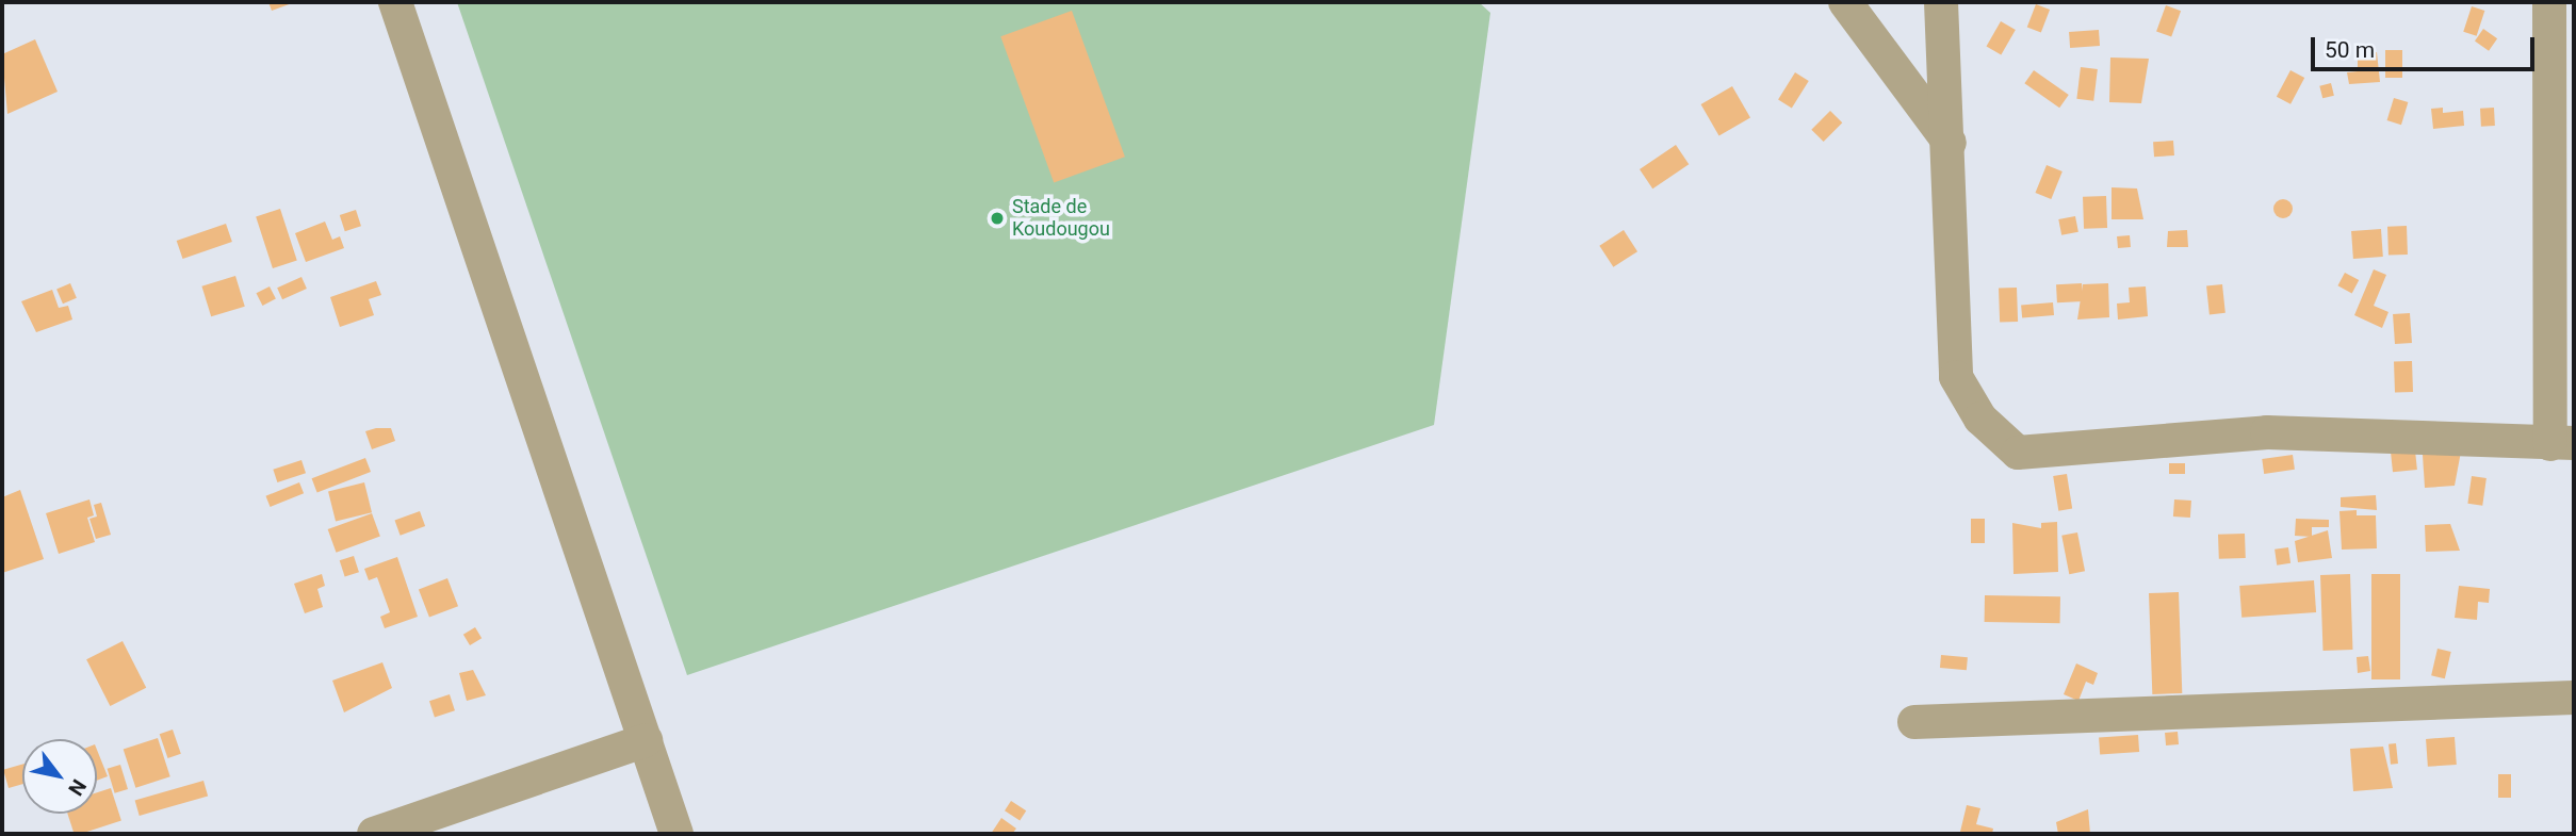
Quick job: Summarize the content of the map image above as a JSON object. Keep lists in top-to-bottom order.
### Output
{
  "places": ["Stade de Koudougou"],
  "scale_bar": "50 m",
  "north": "bottom right"
}
